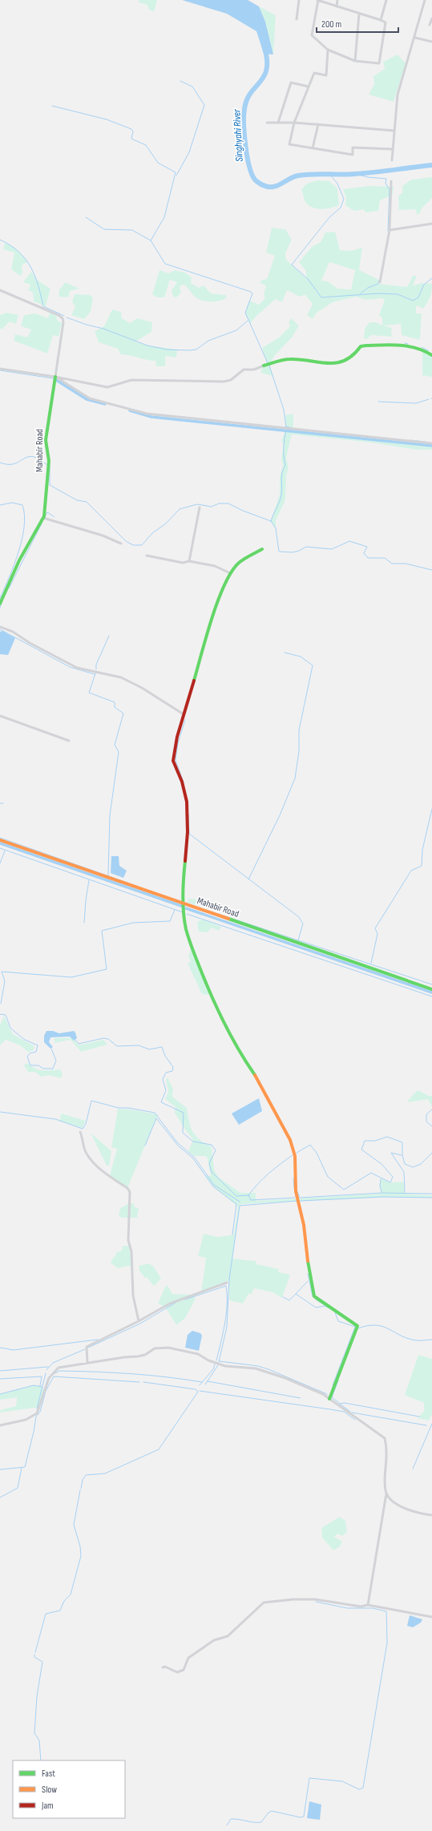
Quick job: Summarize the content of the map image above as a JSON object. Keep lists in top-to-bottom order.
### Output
{
  "streets": {
    "street": ["Mahabir Road"]
  },
  "water": ["Singhyahi River"],
  "legend": ["Fast", "Slow", "Jam"],
  "scale_bar": "200 m"
}
